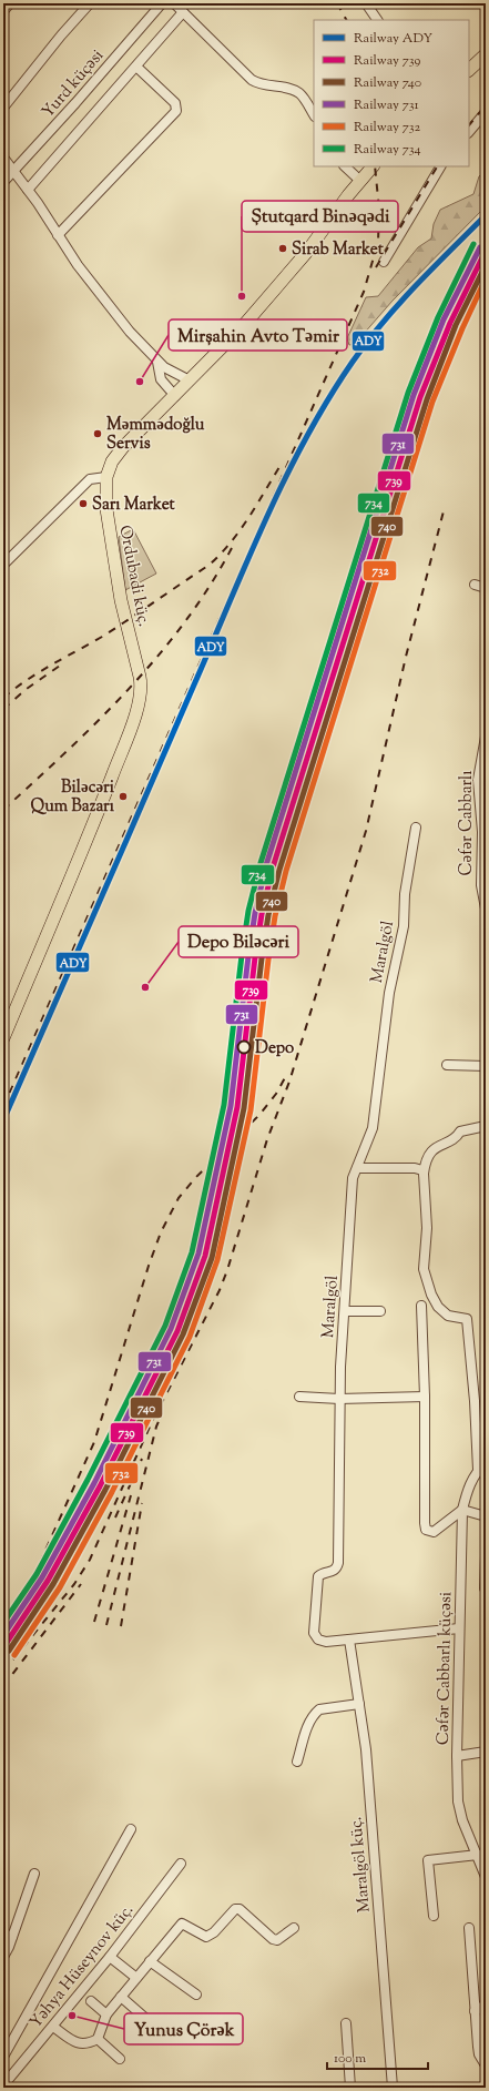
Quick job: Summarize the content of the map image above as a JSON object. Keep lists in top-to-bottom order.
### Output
{
  "streets": {
    "main road": ["Ordubadi küç."],
    "street": [
      "Yurd küçəsi",
      "Cəfər Cabbarlı",
      "Maralgöl",
      "Cəfər Cabbarlı küçəsi",
      "Maralgöl küç.",
      "Yəhya Hüseynov küç."
    ]
  },
  "crossings": [
    ["Maralgöl", "Cəfər Cabbarlı küçəsi"],
    ["Maralgöl", "Maralgöl küç."]
  ],
  "places": [
    "Sirab Market",
    "Ştutqard Binəqədi",
    "Mirşahin Avto Təmir",
    "Məmmədoğlu Servis",
    "Sarı Market",
    "Biləcəri Qum Bazarı",
    "Depo Biləcəri",
    "Depo",
    "Yunus Çörək"
  ],
  "lines": [
    "rail line ADY",
    "rail line 734",
    "rail line 731",
    "rail line 739",
    "rail line 740",
    "rail line 732"
  ],
  "legend": [
    "Railway ADY",
    "Railway 739",
    "Railway 740",
    "Railway 731",
    "Railway 732",
    "Railway 734"
  ],
  "scale_bar": "100 m"
}
